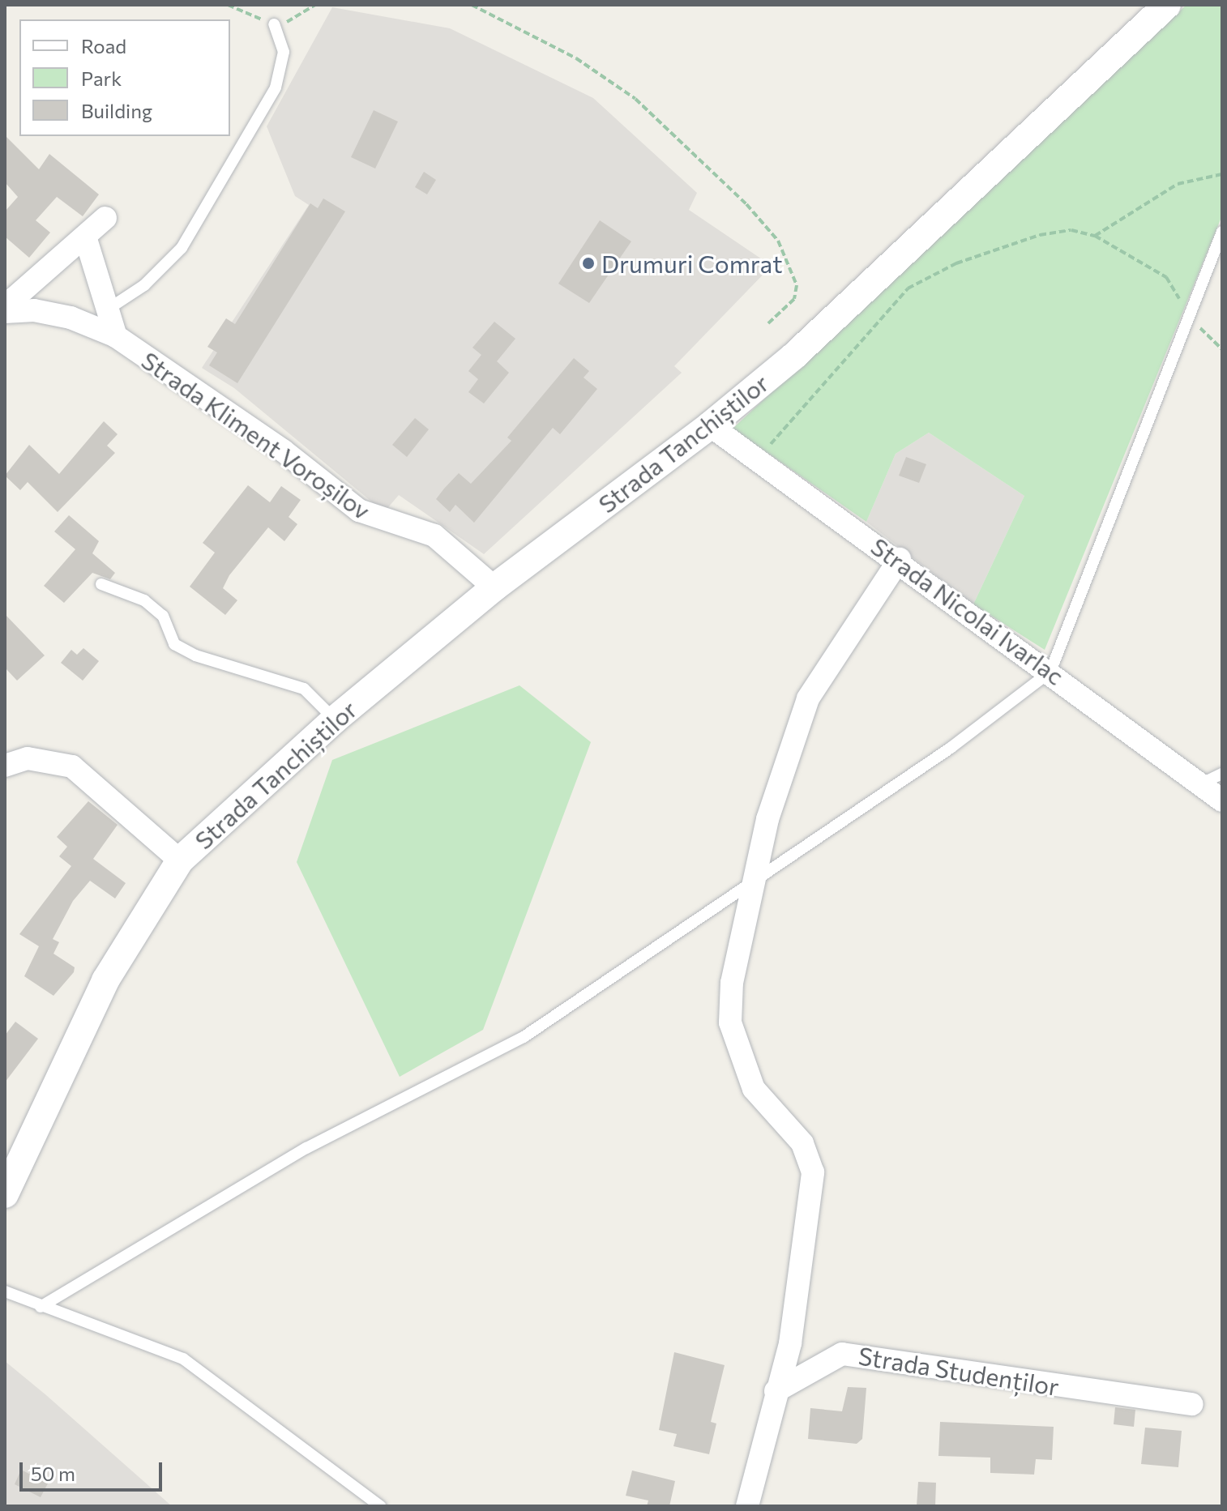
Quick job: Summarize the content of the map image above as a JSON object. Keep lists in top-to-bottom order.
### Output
{
  "streets": {
    "street": [
      "Strada Kliment Voroșilov",
      "Strada Tanchiștilor",
      "Strada Nicolai Ivarlac",
      "Strada Studenților"
    ]
  },
  "crossings": [
    ["Strada Kliment Voroșilov", "Strada Tanchiștilor"],
    ["Strada Tanchiștilor", "Strada Nicolai Ivarlac"]
  ],
  "places": ["Drumuri Comrat"],
  "legend": ["Road", "Park", "Building"],
  "scale_bar": "50 m"
}
